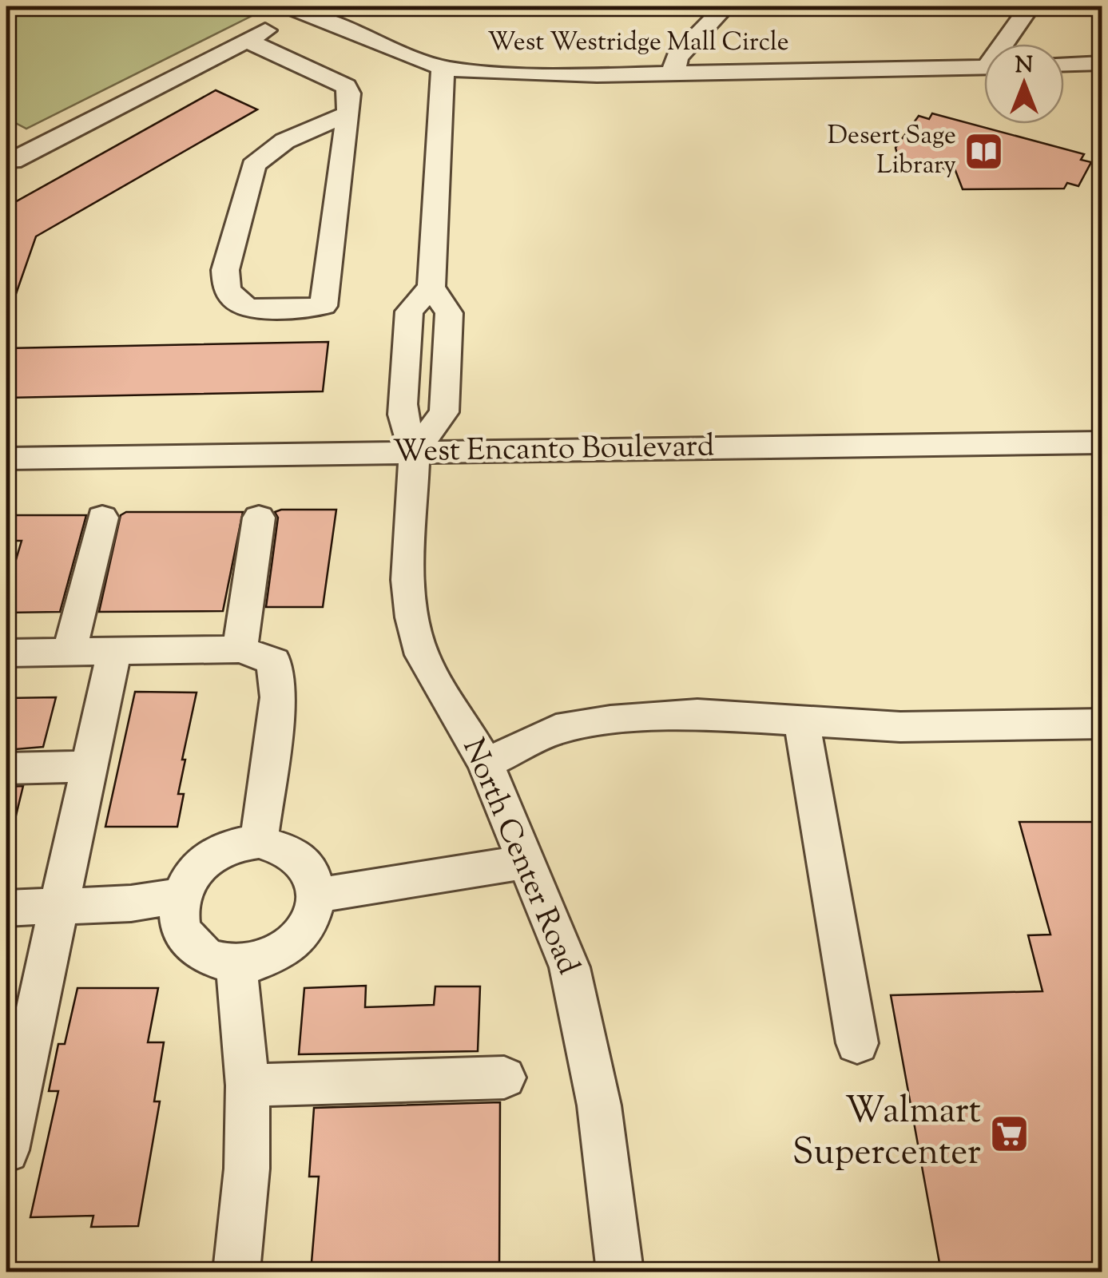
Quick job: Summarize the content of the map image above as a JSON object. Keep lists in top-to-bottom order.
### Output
{
  "streets": {
    "street": ["West Westridge Mall Circle", "West Encanto Boulevard", "North Center Road"]
  },
  "crossings": [
    ["West Encanto Boulevard", "North Center Road"]
  ],
  "places": {
    "library": ["Desert Sage Library"],
    "supermarket": ["Walmart Supercenter"]
  },
  "north": "top"
}
